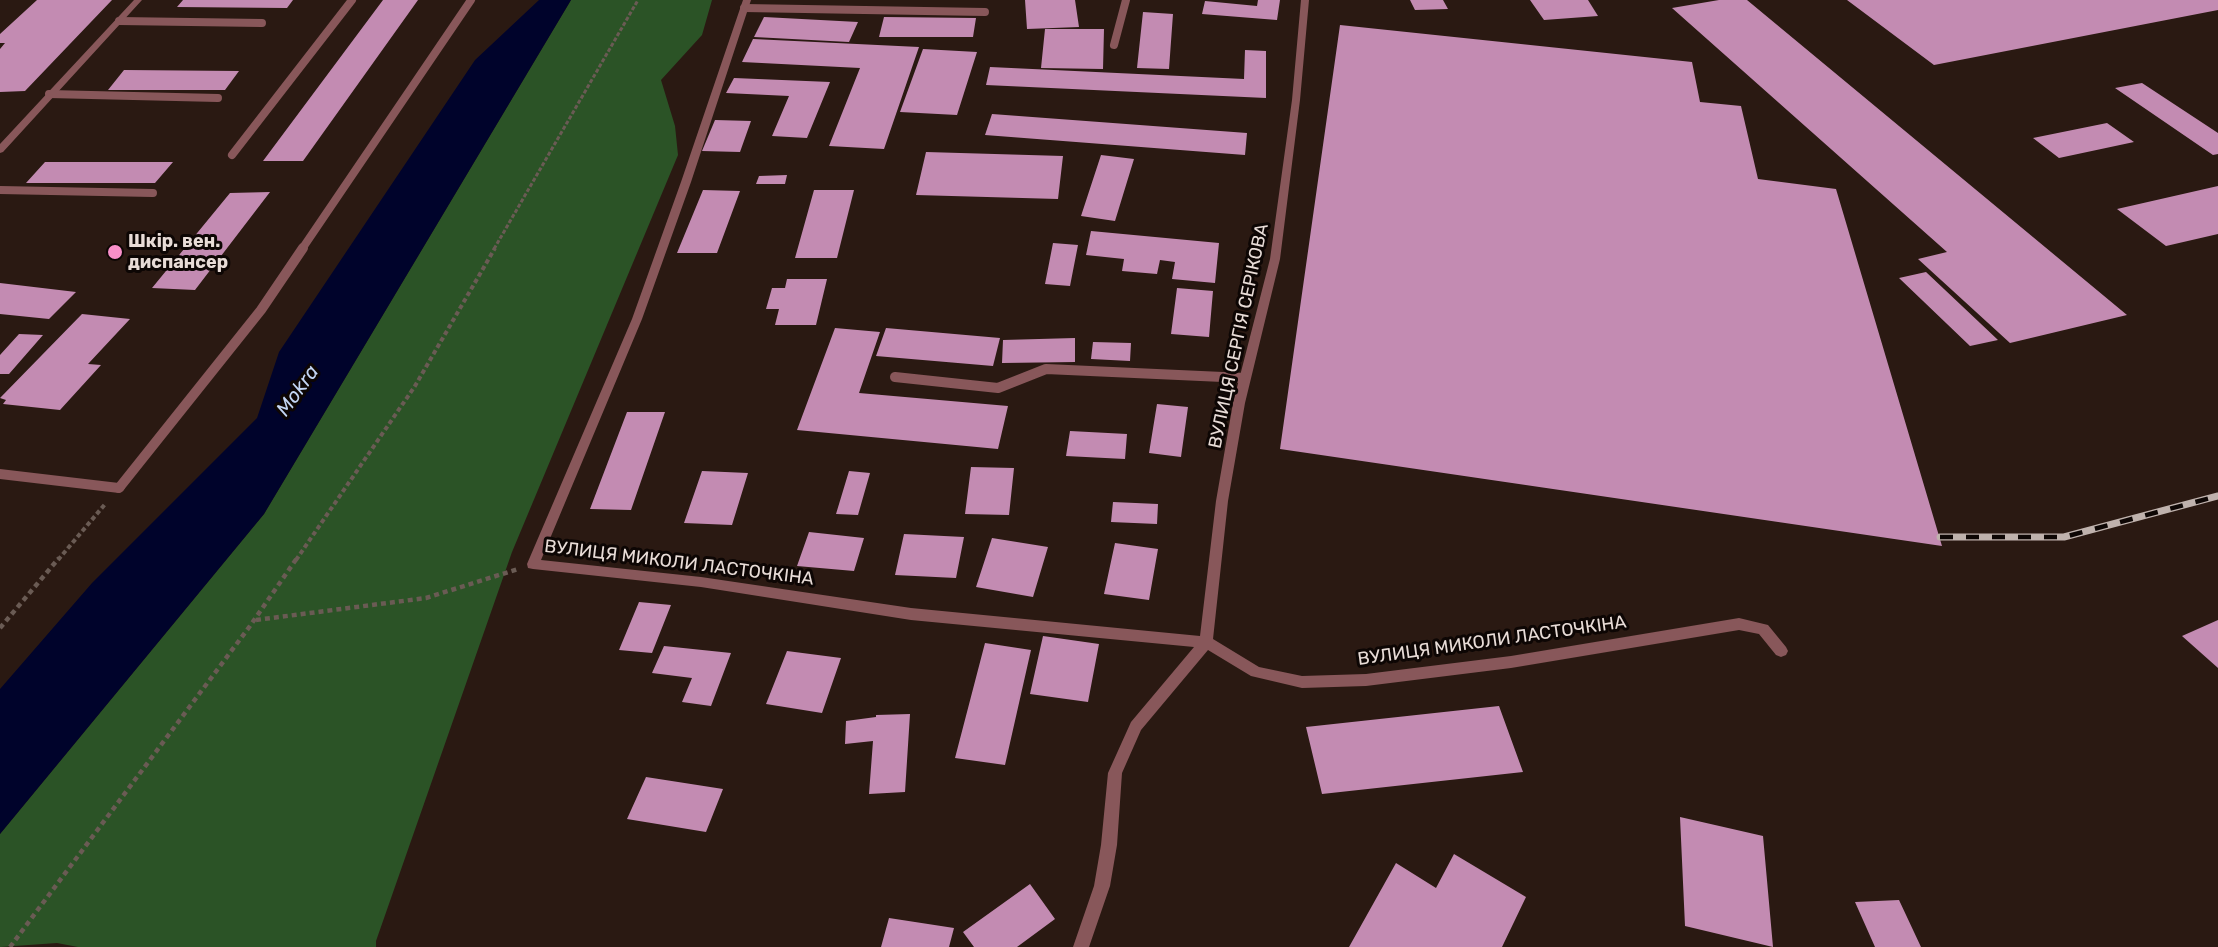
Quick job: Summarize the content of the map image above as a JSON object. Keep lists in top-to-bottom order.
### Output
{
  "streets": {
    "street": ["ВУЛИЦЯ СЕРГІЯ СЕРІКОВА", "ВУЛИЦЯ МИКОЛИ ЛАСТОЧКІНА"]
  },
  "crossings": [
    ["ВУЛИЦЯ СЕРГІЯ СЕРІКОВА", "ВУЛИЦЯ МИКОЛИ ЛАСТОЧКІНА"]
  ],
  "water": ["Mokra"],
  "places": ["Шкір. вен. диспансер"]
}
